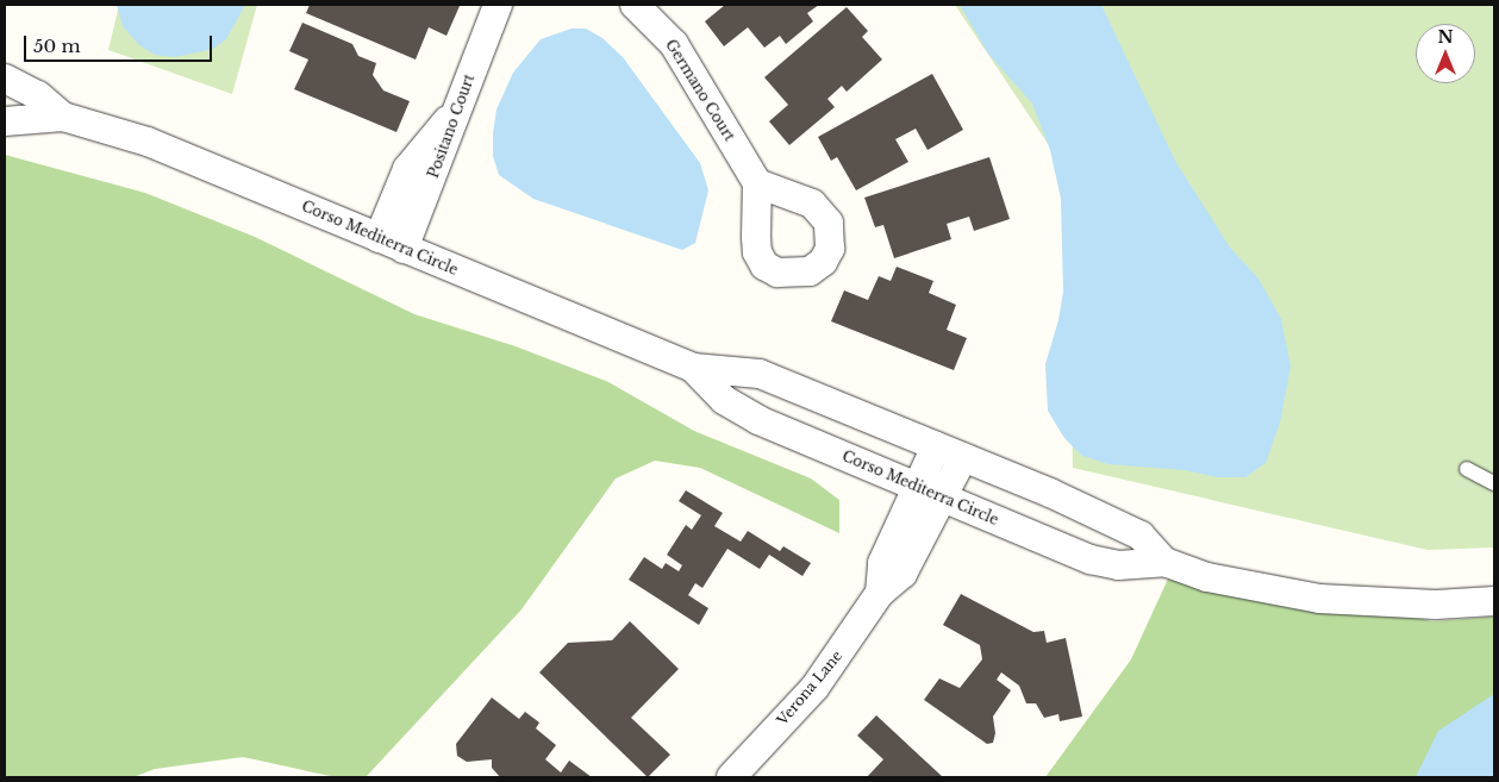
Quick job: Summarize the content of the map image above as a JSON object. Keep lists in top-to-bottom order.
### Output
{
  "streets": {
    "street": [
      "Germano Court",
      "Positano Court",
      "Corso Mediterra Circle",
      "Verona Lane"
    ]
  },
  "crossings": [
    ["Positano Court", "Corso Mediterra Circle"],
    ["Corso Mediterra Circle", "Verona Lane"]
  ],
  "scale_bar": "50 m",
  "north": "top"
}
